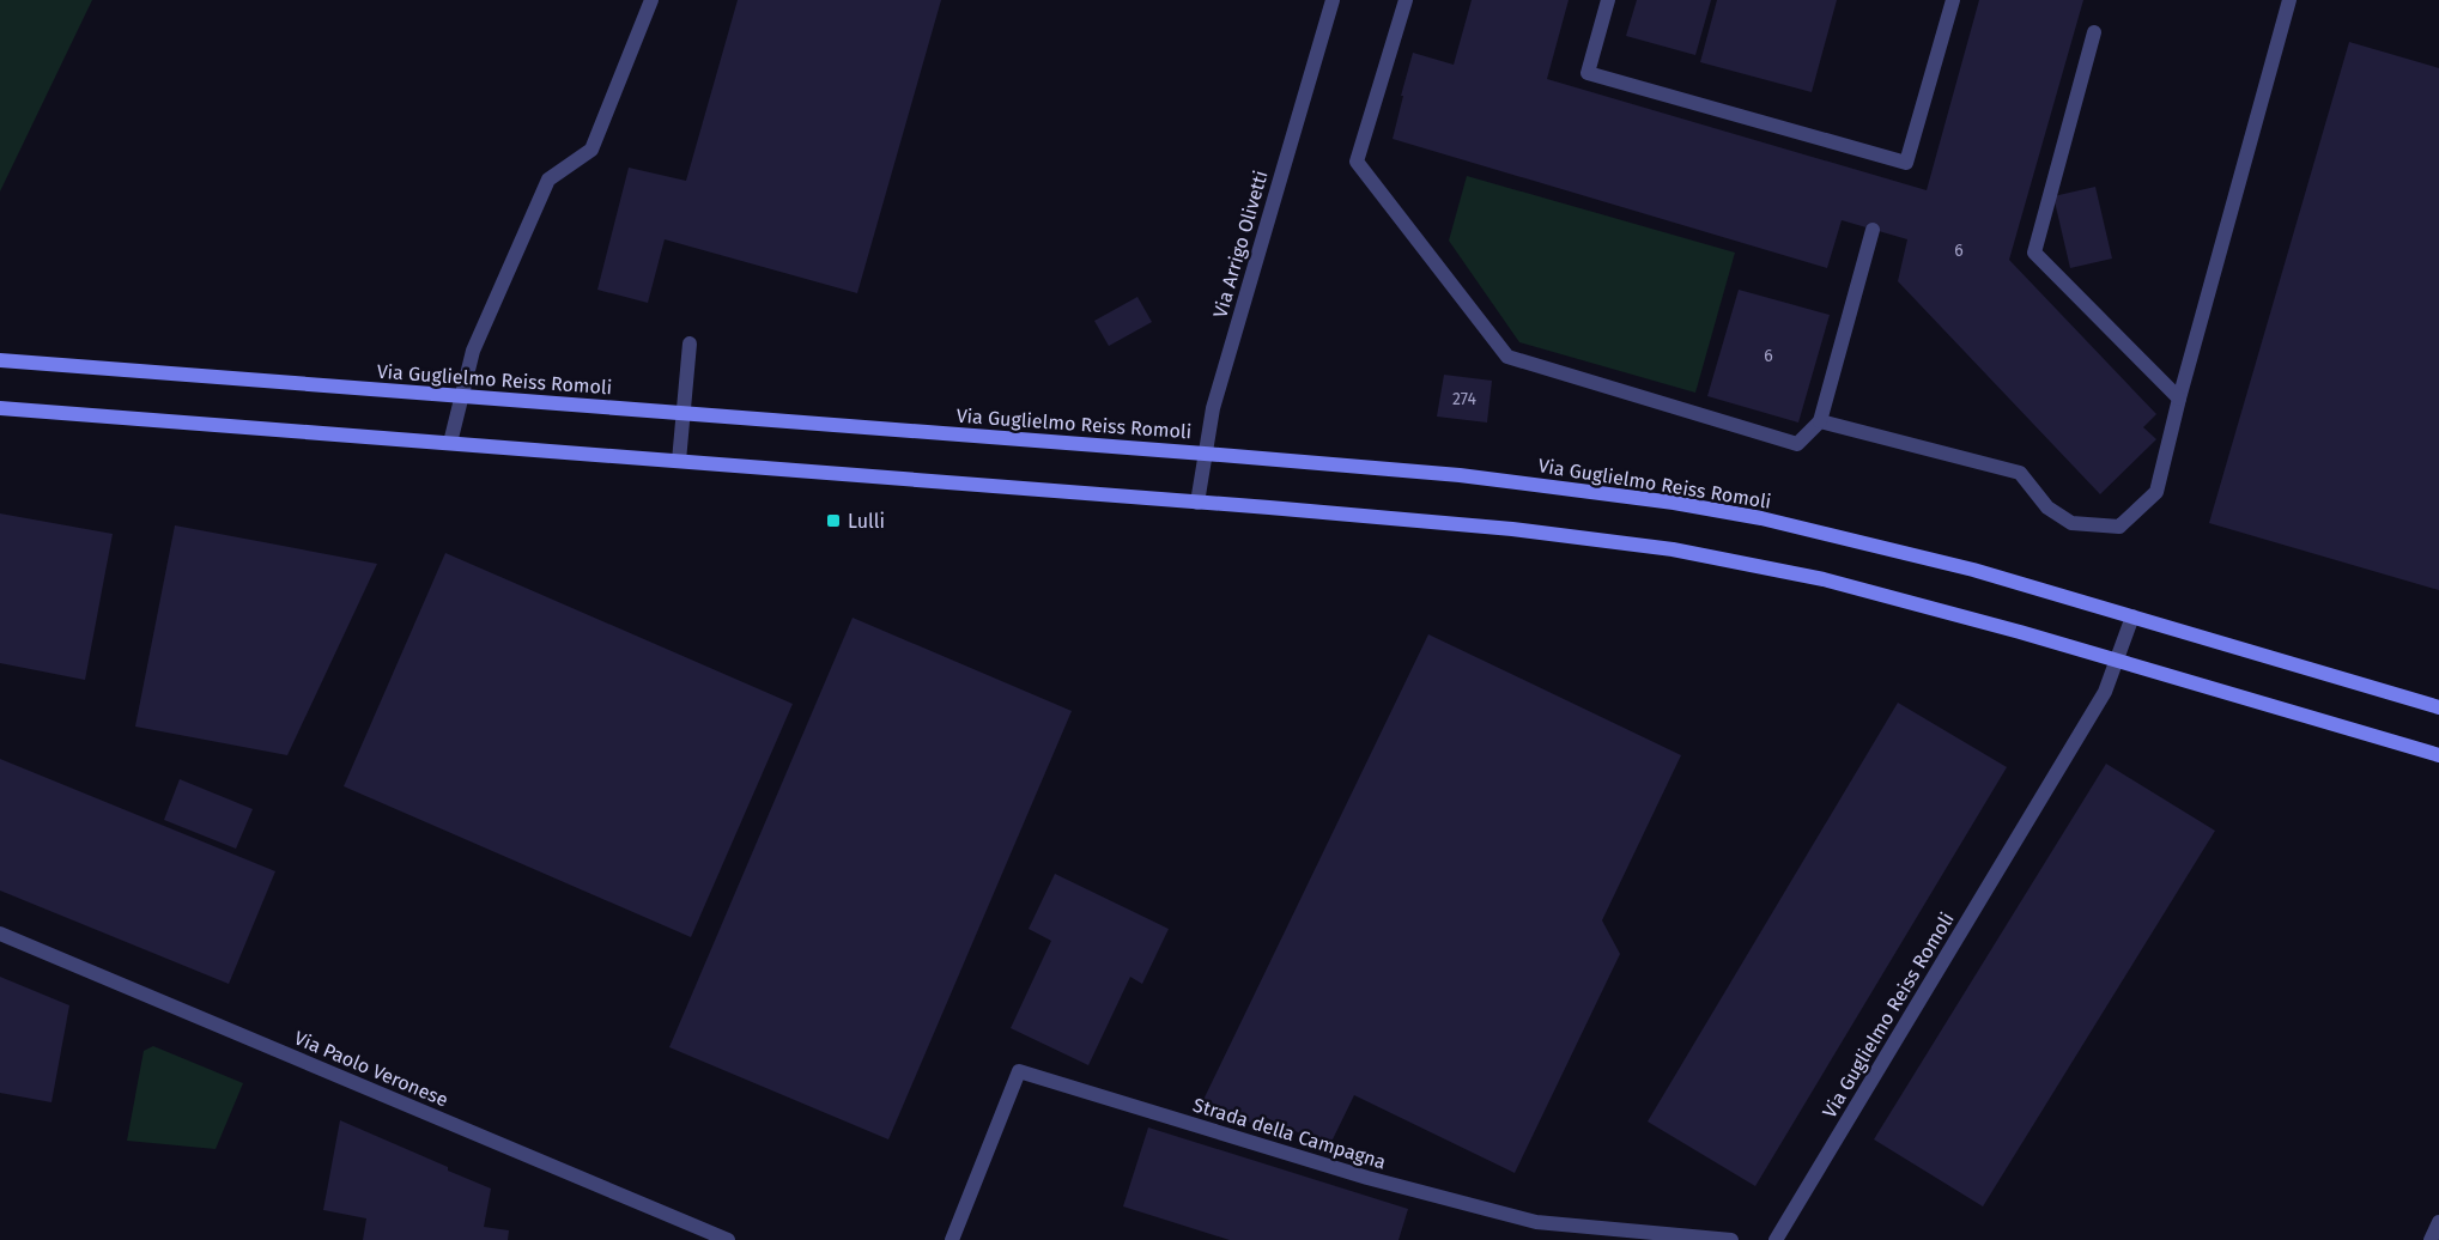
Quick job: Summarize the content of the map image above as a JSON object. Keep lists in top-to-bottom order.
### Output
{
  "streets": {
    "main road": ["Via Guglielmo Reiss Romoli"],
    "street": ["Via Arrigo Olivetti", "Via Paolo Veronese", "Strada della Campagna"]
  },
  "crossings": [
    ["Via Arrigo Olivetti", "Via Guglielmo Reiss Romoli"]
  ],
  "places": {
    "transit": ["Lulli"]
  },
  "house_numbers": ["6", "6", "274"]
}
